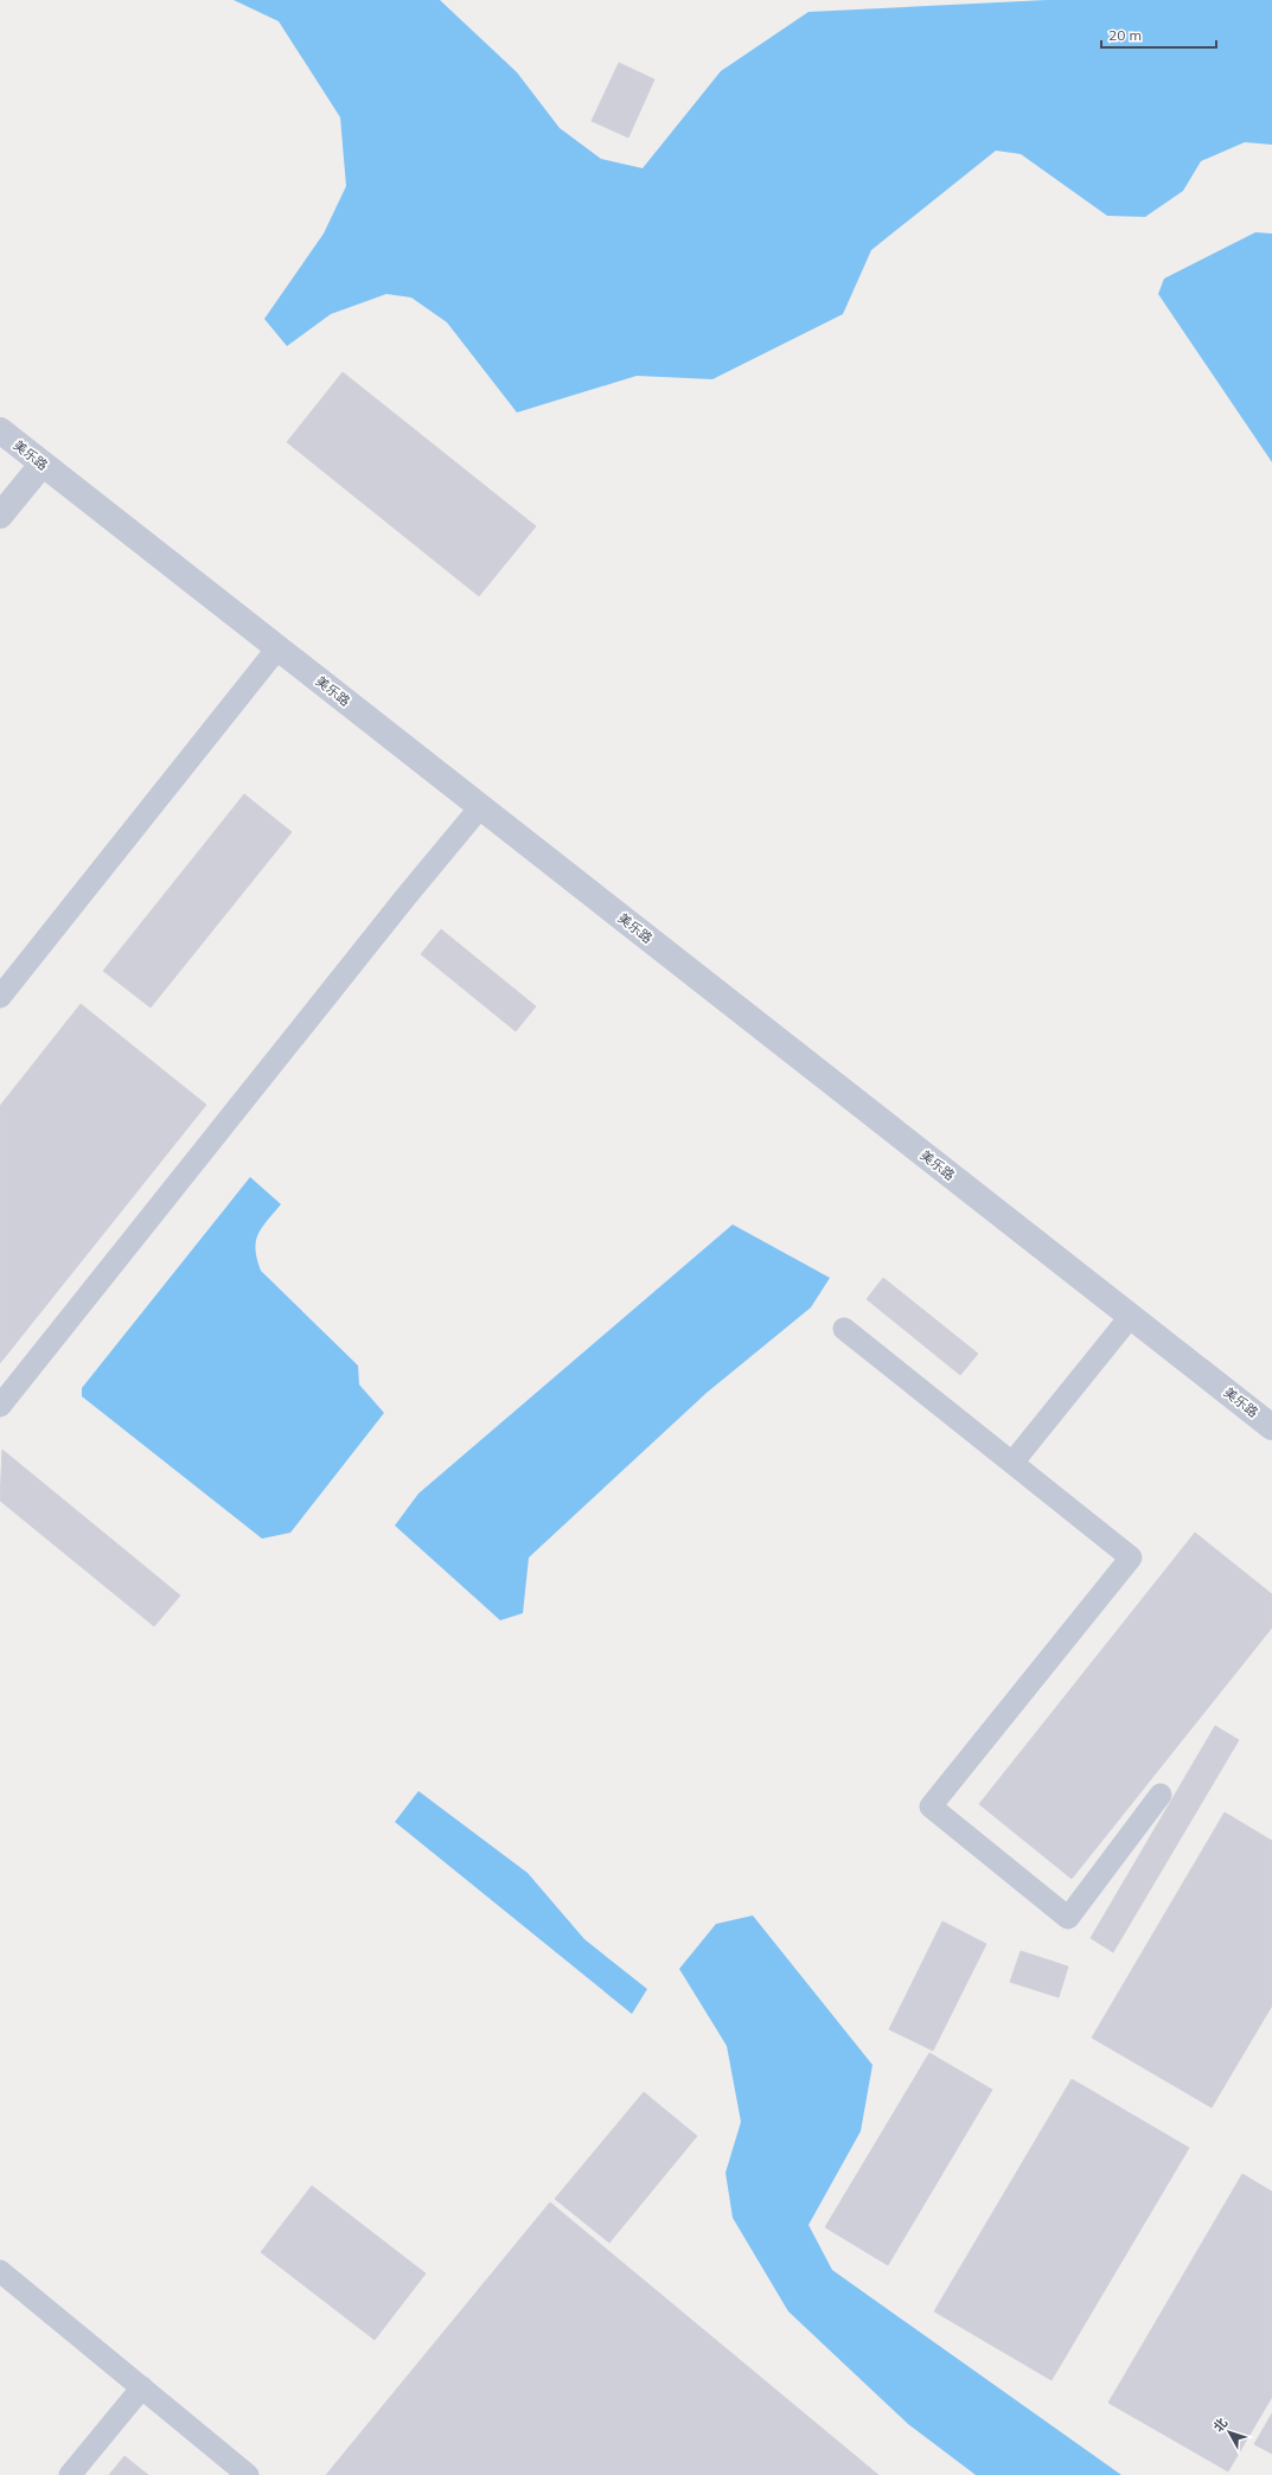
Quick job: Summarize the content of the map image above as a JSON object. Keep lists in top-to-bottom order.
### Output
{
  "streets": {
    "street": ["美乐路"]
  },
  "scale_bar": "20 m",
  "north": "top left"
}
